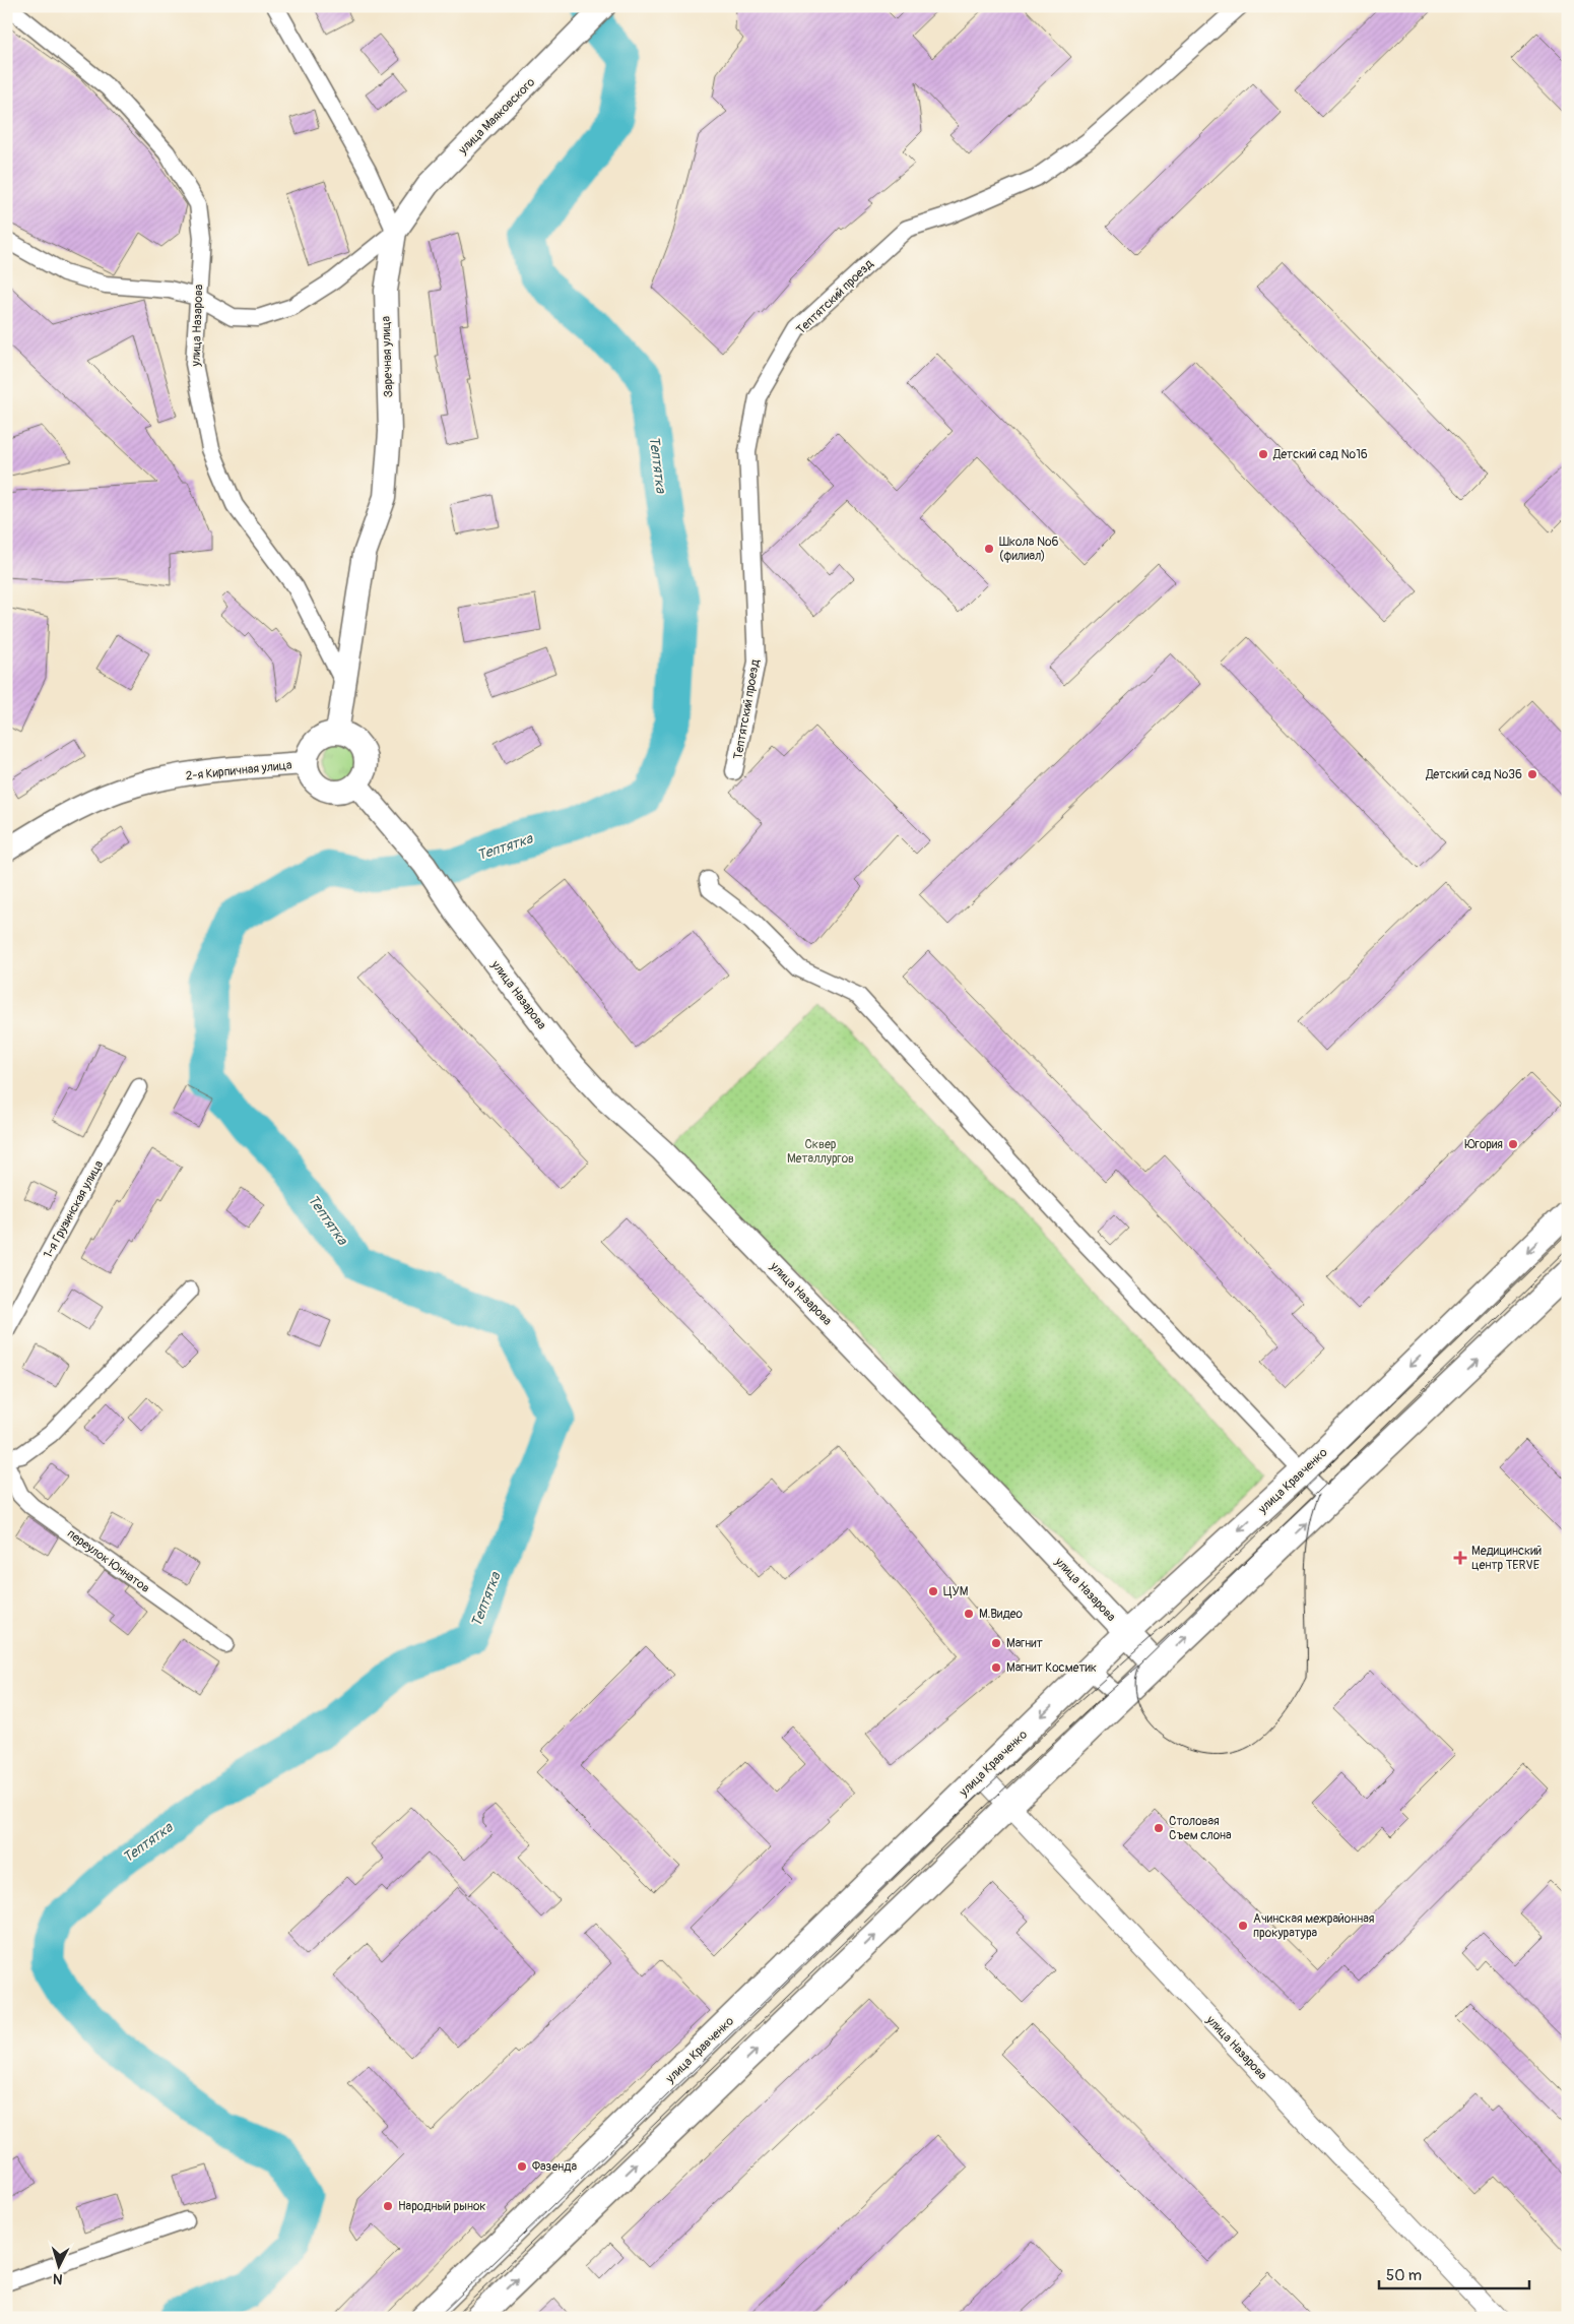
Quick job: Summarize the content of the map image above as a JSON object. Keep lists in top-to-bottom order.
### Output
{
  "streets": {
    "main road": [
      "улица Маяковского",
      "улица Назарова",
      "Заречная улица",
      "2-я Кирпичная улица",
      "улица Кравченко"
    ],
    "street": ["Тептятский проезд", "1-я Грузинская улица", "переулок Юннатов"]
  },
  "crossings": [
    ["улица Маяковского", "Заречная улица"],
    ["улица Назарова", "Заречная улица"],
    ["улица Назарова", "2-я Кирпичная улица"],
    ["улица Назарова", "улица Кравченко"],
    ["Заречная улица", "2-я Кирпичная улица"]
  ],
  "water": ["Тептятка"],
  "parks": ["Сквер Металлургов"],
  "places": {
    "other": [
      "Детский сад №16",
      "Школа №6 (филиал)",
      "Детский сад №36",
      "Югория",
      "ЦУМ",
      "М.Видео",
      "Магнит",
      "Магнит Косметик",
      "Столовая Съем слона",
      "Ачинская межрайонная прокуратура",
      "Фазенда",
      "Народный рынок"
    ],
    "health": ["Медицинский центр TERVE"]
  },
  "scale_bar": "50 m",
  "north": "bottom"
}
